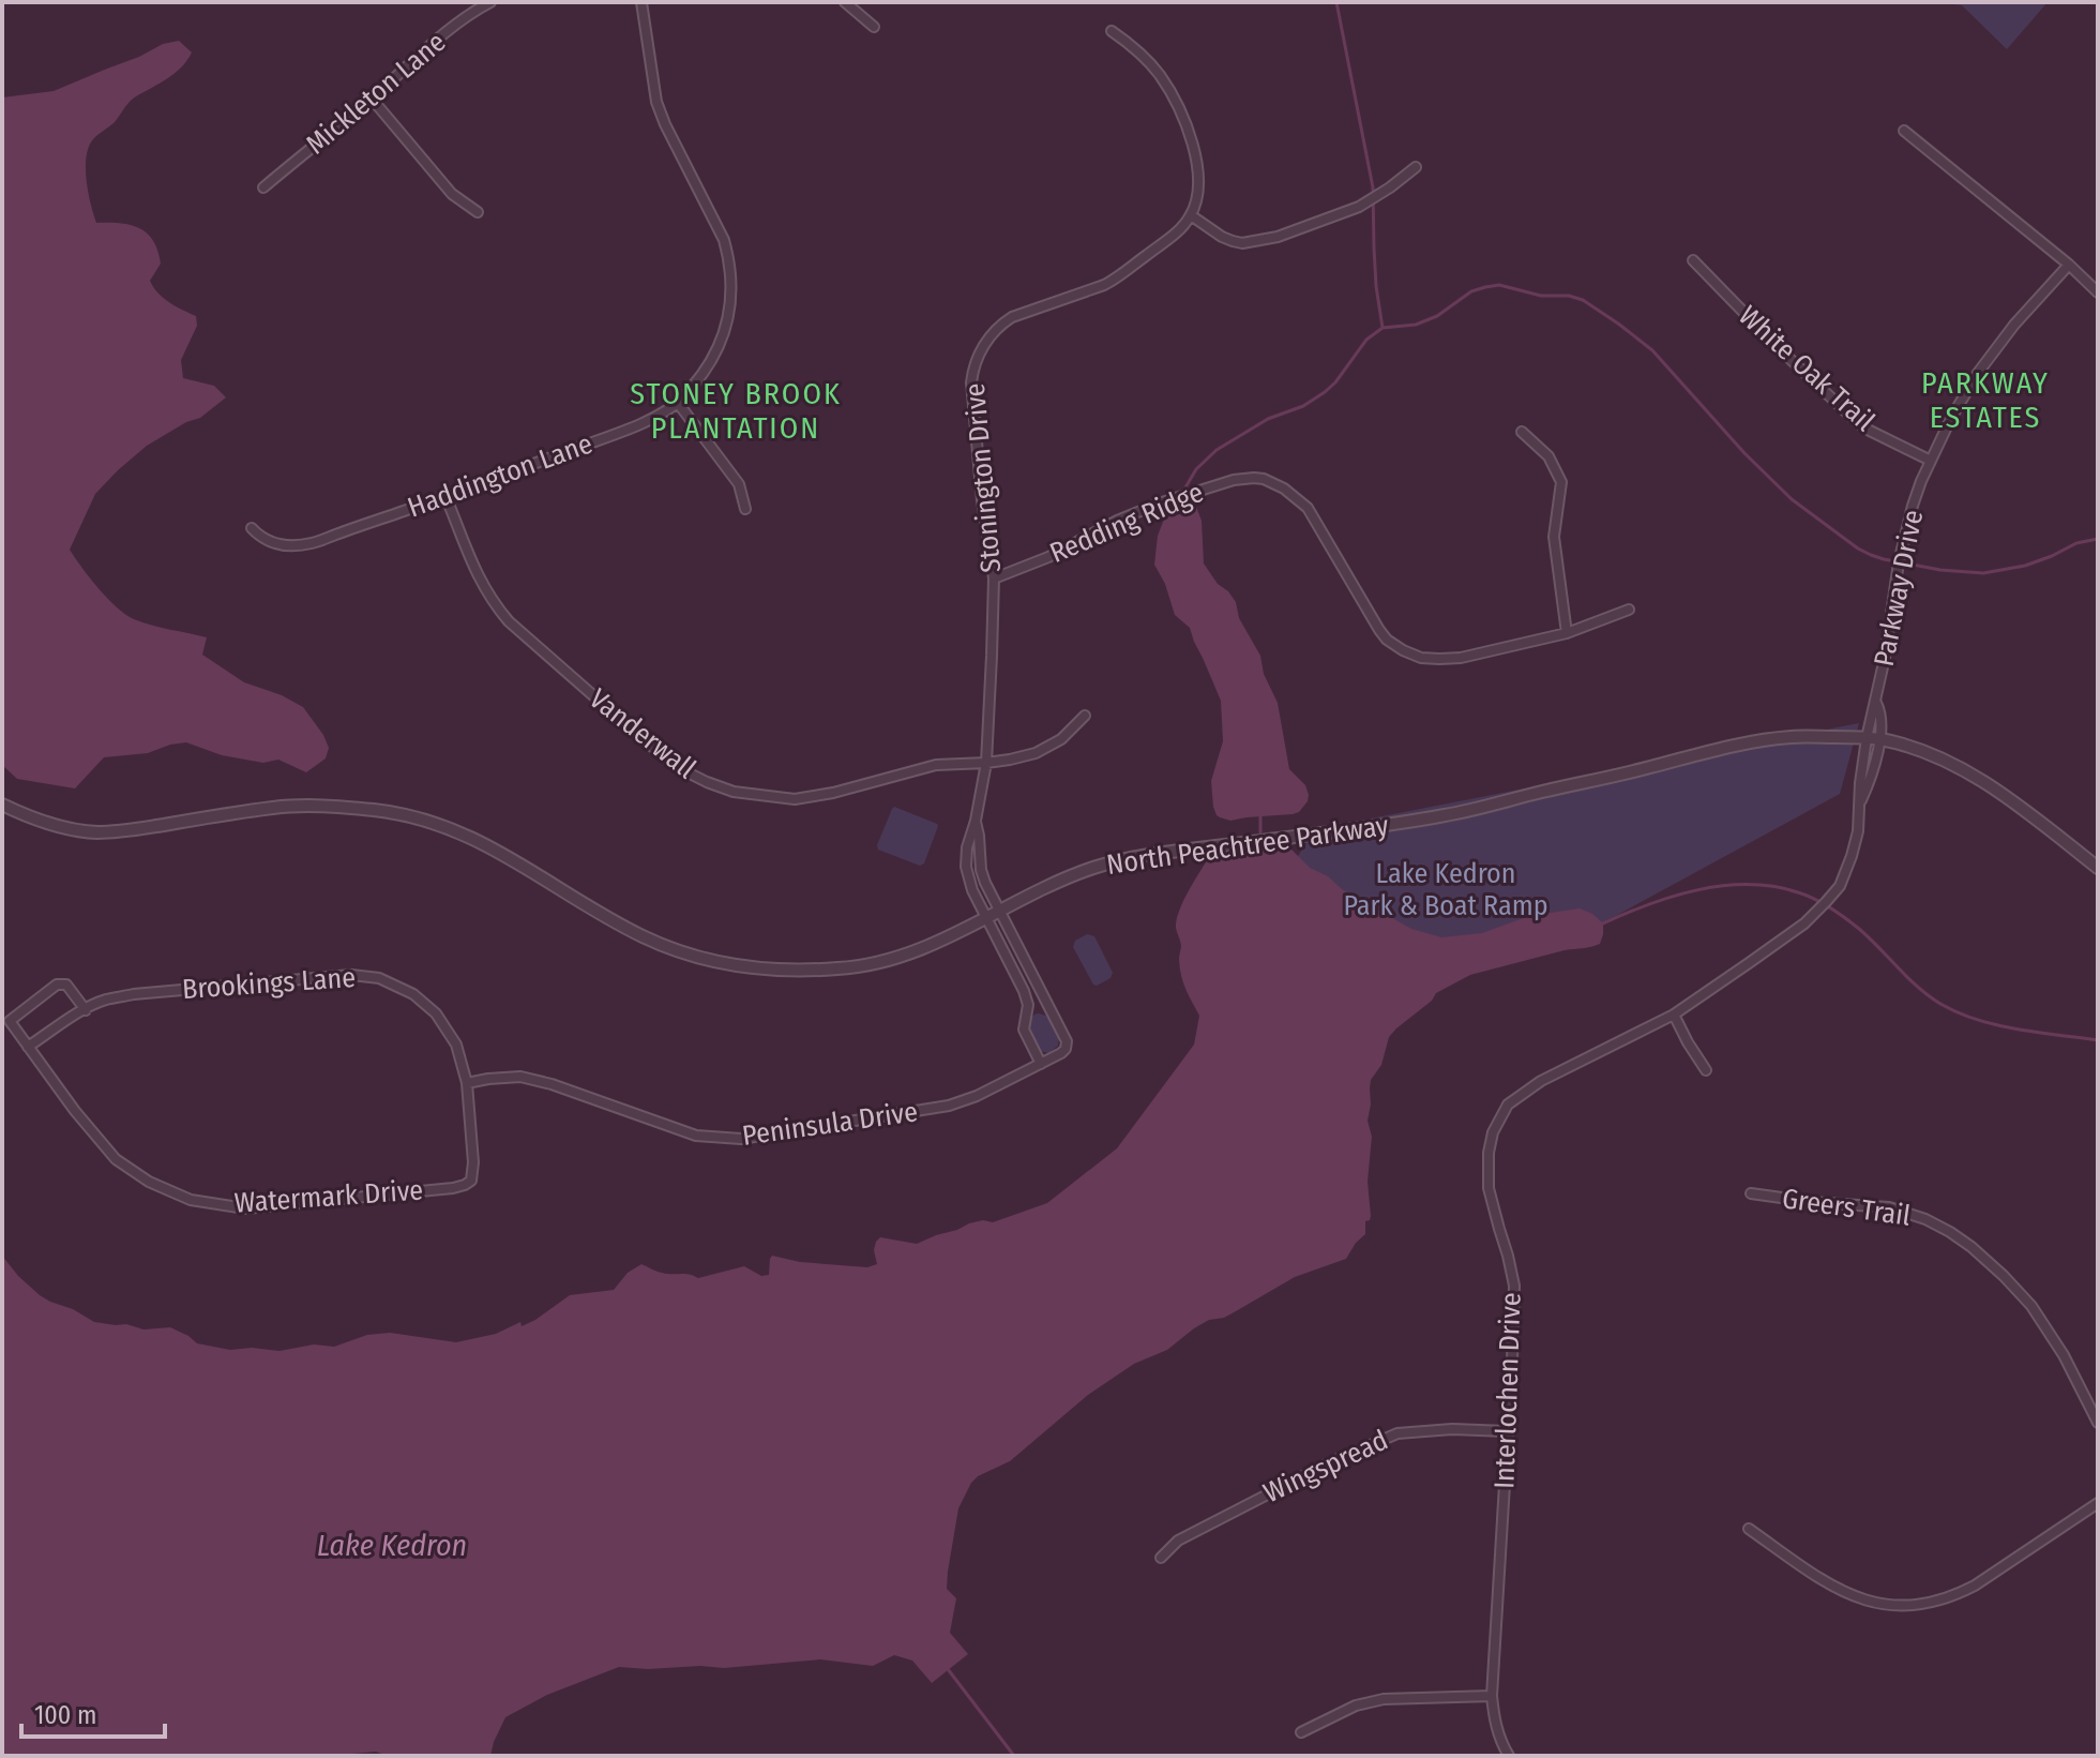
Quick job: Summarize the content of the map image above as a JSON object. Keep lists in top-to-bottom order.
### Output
{
  "streets": {
    "street": [
      "Mickleton Lane",
      "White Oak Trail",
      "Haddington Lane",
      "Stonington Drive",
      "Redding Ridge",
      "Parkway Drive",
      "Vanderwall",
      "North Peachtree Parkway",
      "Brookings Lane",
      "Peninsula Drive",
      "Watermark Drive",
      "Greers Trail",
      "Interlochen Drive",
      "Wingspread"
    ]
  },
  "crossings": [
    ["White Oak Trail", "Parkway Drive"],
    ["Haddington Lane", "Vanderwall"],
    ["Stonington Drive", "Redding Ridge"],
    ["Stonington Drive", "Vanderwall"],
    ["Stonington Drive", "North Peachtree Parkway"],
    ["Stonington Drive", "Peninsula Drive"],
    ["Parkway Drive", "North Peachtree Parkway"],
    ["Parkway Drive", "Interlochen Drive"],
    ["North Peachtree Parkway", "Peninsula Drive"],
    ["North Peachtree Parkway", "Interlochen Drive"],
    ["Brookings Lane", "Peninsula Drive"],
    ["Brookings Lane", "Watermark Drive"],
    ["Peninsula Drive", "Watermark Drive"],
    ["Interlochen Drive", "Wingspread"]
  ],
  "districts": ["PARKWAY ESTATES", "STONEY BROOK PLANTATION"],
  "water": ["Lake Kedron"],
  "parks": ["Lake Kedron Park & Boat Ramp"],
  "scale_bar": "100 m"
}
